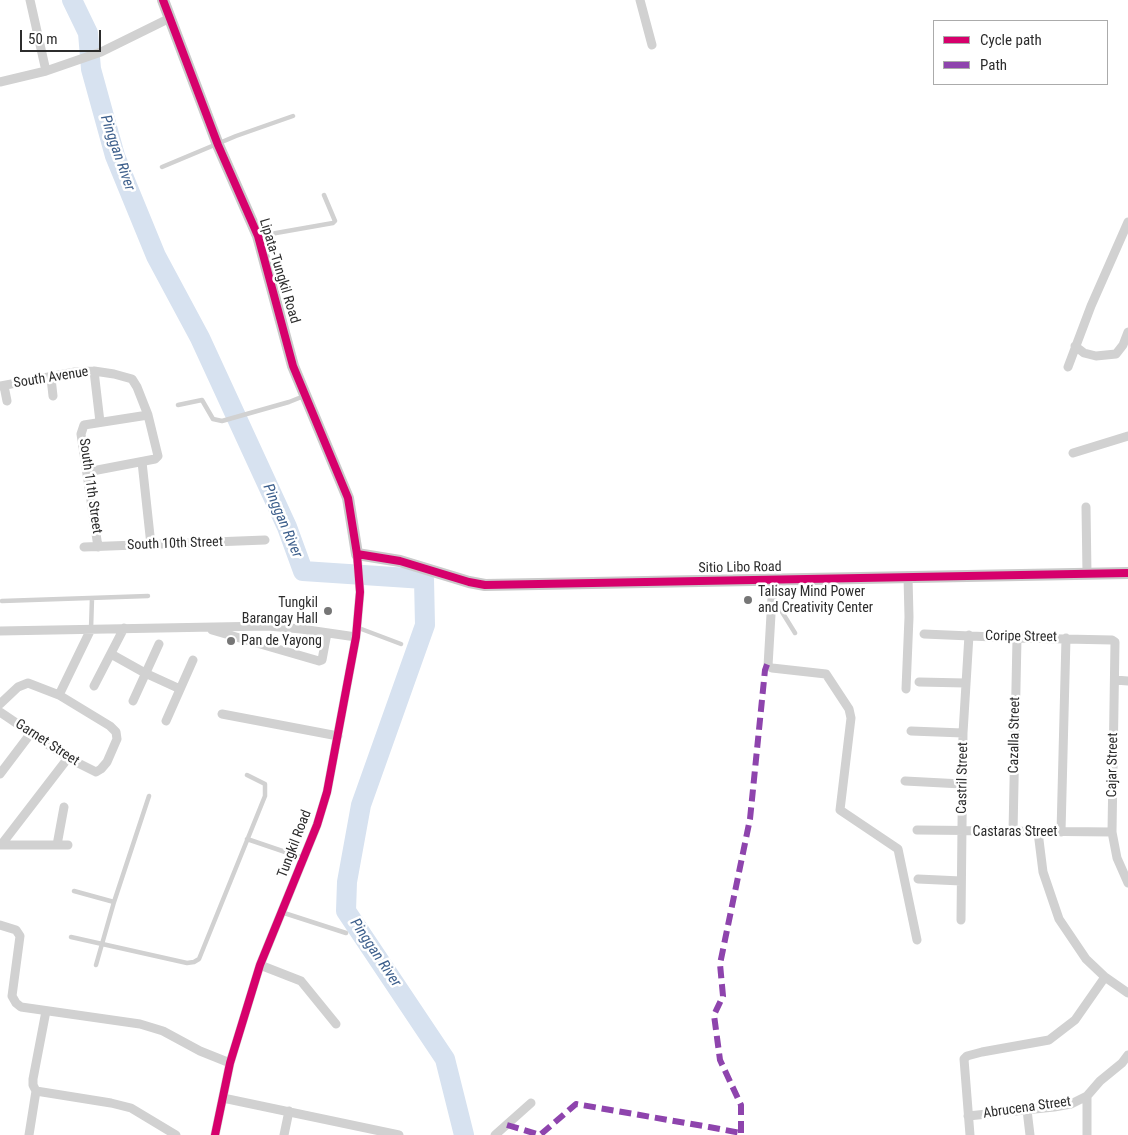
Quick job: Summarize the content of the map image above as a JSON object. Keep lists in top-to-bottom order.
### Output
{
  "streets": {
    "street": [
      "Lipata-Tungkil Road",
      "South Avenue",
      "South 11th Street",
      "South 10th Street",
      "Sitio Libo Road",
      "Coripe Street",
      "Cazalla Street",
      "Garnet Street",
      "Cajar Street",
      "Castril Street",
      "Castaras Street",
      "Tungkil Road",
      "Abrucena Street"
    ]
  },
  "crossings": [
    ["Lipata-Tungkil Road", "Sitio Libo Road"],
    ["Lipata-Tungkil Road", "Tungkil Road"],
    ["South 11th Street", "South 10th Street"],
    ["Sitio Libo Road", "Tungkil Road"],
    ["Coripe Street", "Cazalla Street"],
    ["Coripe Street", "Cajar Street"],
    ["Coripe Street", "Castril Street"],
    ["Cazalla Street", "Castaras Street"],
    ["Cajar Street", "Castaras Street"],
    ["Castril Street", "Castaras Street"]
  ],
  "water": ["Pinggan River"],
  "places": ["Talisay Mind Power and Creativity Center", "Tungkil Barangay Hall", "Pan de Yayong"],
  "legend": ["Cycle path", "Path"],
  "scale_bar": "50 m"
}
